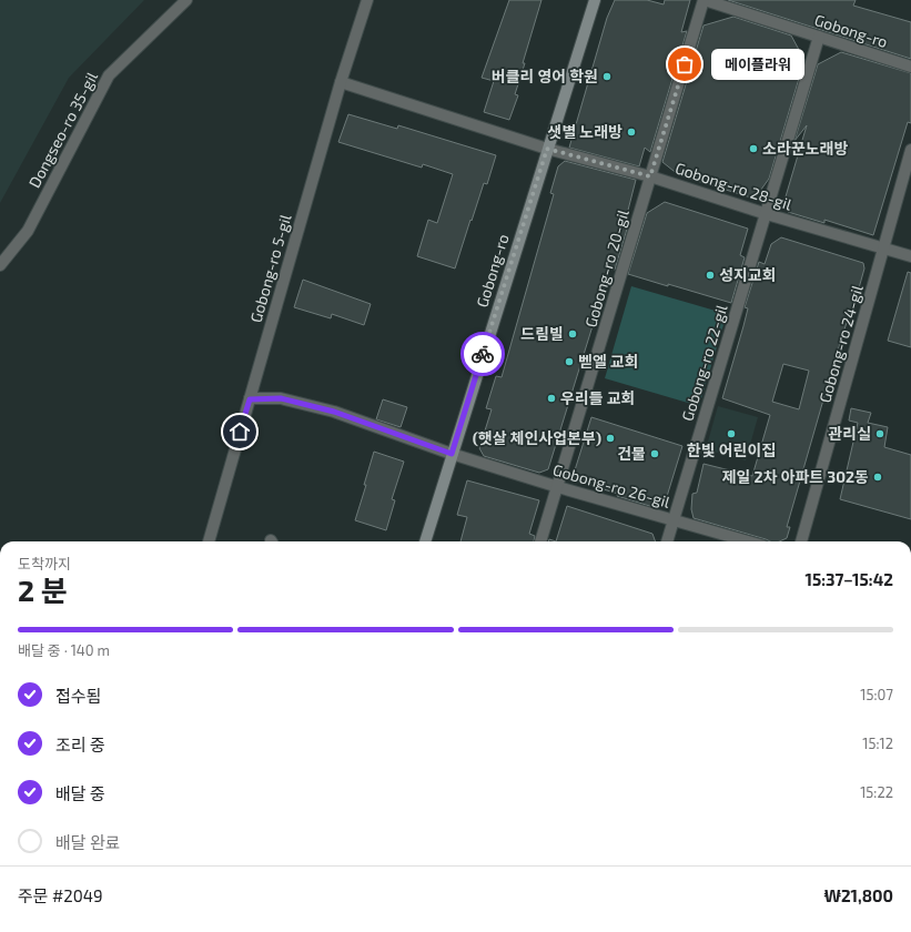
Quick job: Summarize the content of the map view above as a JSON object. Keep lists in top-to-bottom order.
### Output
{
  "streets": {
    "street": [
      "Gobong-ro",
      "Dongseo-ro 35-gil",
      "Gobong-ro 28-gil",
      "Gobong-ro 5-gil",
      "Gobong-ro 20-gil",
      "Gobong-ro 24-gil",
      "Gobong-ro 22-gil",
      "Gobong-ro 26-gil"
    ]
  },
  "crossings": [
    ["Gobong-ro", "Gobong-ro 28-gil"],
    ["Gobong-ro", "Gobong-ro 20-gil"],
    ["Gobong-ro", "Gobong-ro 22-gil"],
    ["Gobong-ro", "Gobong-ro 26-gil"],
    ["Gobong-ro 28-gil", "Gobong-ro 20-gil"],
    ["Gobong-ro 28-gil", "Gobong-ro 24-gil"],
    ["Gobong-ro 28-gil", "Gobong-ro 22-gil"],
    ["Gobong-ro 20-gil", "Gobong-ro 26-gil"],
    ["Gobong-ro 22-gil", "Gobong-ro 26-gil"]
  ],
  "places": [
    "메이플라워",
    "버클리 영어 학원",
    "샛별 노래방",
    "소라꾼노래방",
    "성지교회",
    "드림빌",
    "벧엘 교회",
    "우리들 교회",
    "한빛 어린이집",
    "관리실",
    "(햇살 체인사업본부)",
    "건물",
    "제일 2차 아파트 302동"
  ],
  "page": {
    "bubble": "메이플라워",
    "heading": ["2 분", "도착까지", "15:37–15:42"],
    "panel": ["주문 #2049", "₩21,800"],
    "bar": "배달 중 · 140 m",
    "list": [
      ["접수됨", "15:07"],
      ["조리 중", "15:12"],
      ["배달 중", "15:22"],
      "배달 완료"
    ]
  }
}
